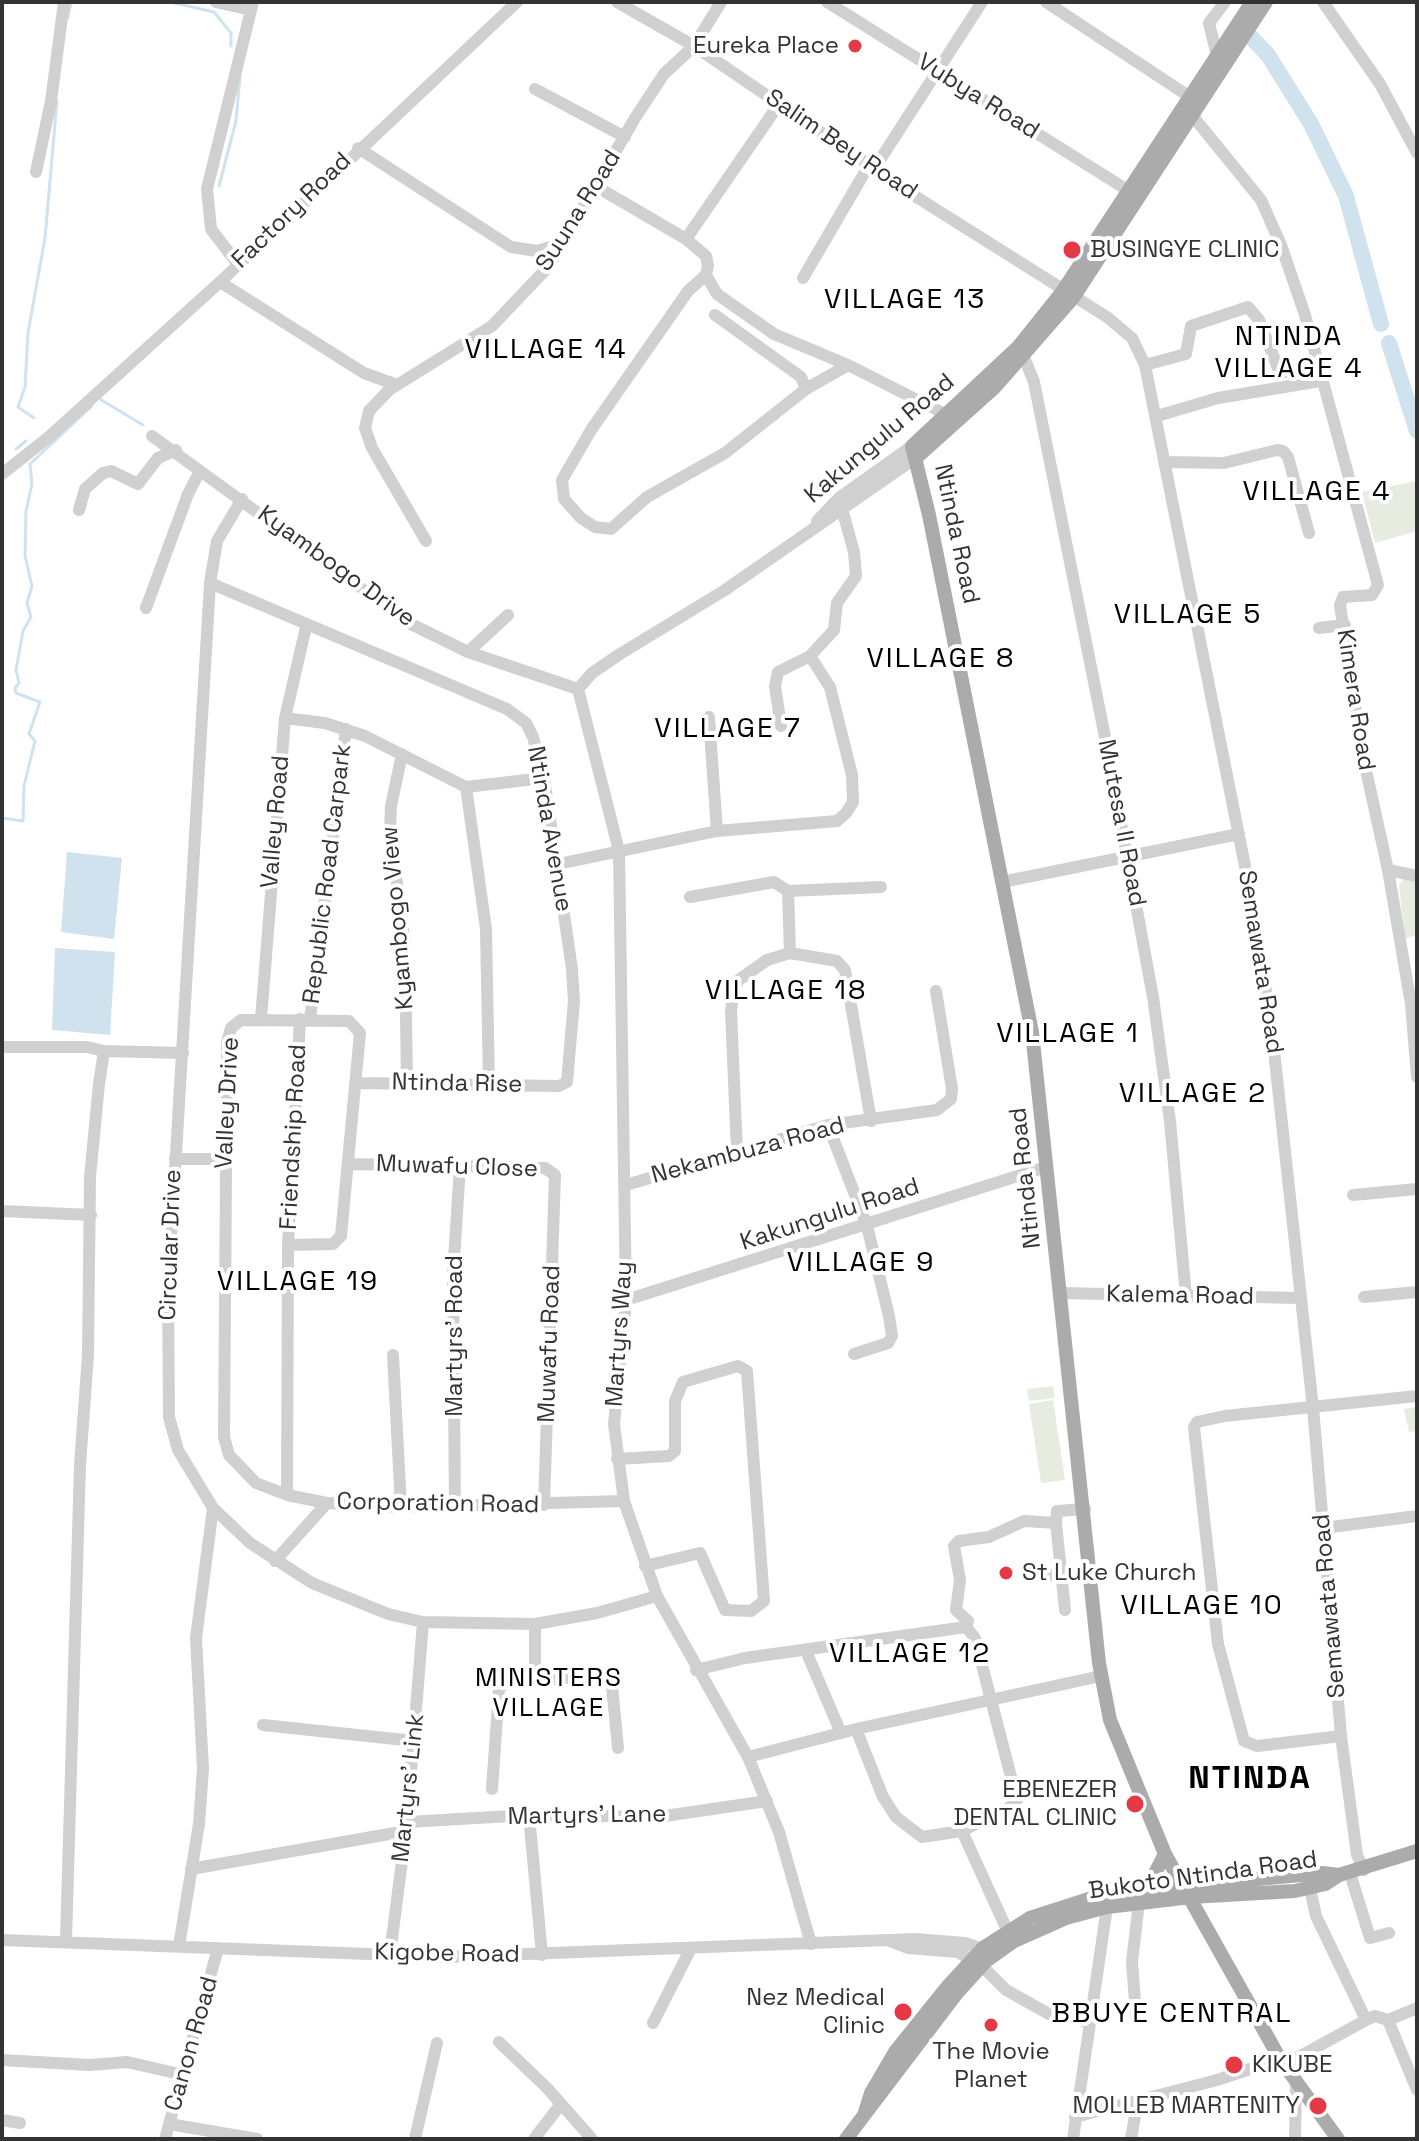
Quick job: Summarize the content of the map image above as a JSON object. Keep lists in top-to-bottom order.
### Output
{
  "streets": {
    "main road": ["Kakungulu Road", "Ntinda Road", "Bukoto Ntinda Road"],
    "street": [
      "Vubya Road",
      "Salim Bey Road",
      "Factory Road",
      "Suuna Road",
      "Kyambogo Drive",
      "Kimera Road",
      "Valley Road",
      "Mutesa II Road",
      "Ntinda Avenue",
      "Republic Road Carpark",
      "Kyambogo View",
      "Semawata Road",
      "Ntinda Rise",
      "Valley Drive",
      "Friendship Road",
      "Nekambuza Road",
      "Muwafu Close",
      "Circular Drive",
      "Kalema Road",
      "Martyrs Way",
      "Martyrs' Road",
      "Muwafu Road",
      "Corporation Road",
      "Martyrs' Link",
      "Martyrs' Lane",
      "Kigobe Road",
      "Canon Road"
    ]
  },
  "crossings": [
    ["Salim Bey Road", "Suuna Road"],
    ["Salim Bey Road", "Semawata Road"],
    ["Factory Road", "Suuna Road"],
    ["Kakungulu Road", "Ntinda Road"],
    ["Kakungulu Road", "Kyambogo Drive"],
    ["Kakungulu Road", "Mutesa II Road"],
    ["Kakungulu Road", "Martyrs Way"],
    ["Ntinda Road", "Kalema Road"],
    ["Ntinda Road", "Bukoto Ntinda Road"],
    ["Kyambogo Drive", "Circular Drive"],
    ["Kyambogo Drive", "Martyrs Way"],
    ["Valley Road", "Ntinda Avenue"],
    ["Valley Road", "Valley Drive"],
    ["Mutesa II Road", "Kalema Road"],
    ["Ntinda Avenue", "Ntinda Rise"],
    ["Ntinda Avenue", "Circular Drive"],
    ["Republic Road Carpark", "Valley Drive"],
    ["Republic Road Carpark", "Friendship Road"],
    ["Kyambogo View", "Ntinda Rise"],
    ["Semawata Road", "Kalema Road"],
    ["Semawata Road", "Bukoto Ntinda Road"],
    ["Ntinda Rise", "Valley Drive"],
    ["Valley Drive", "Friendship Road"],
    ["Valley Drive", "Muwafu Close"],
    ["Valley Drive", "Corporation Road"],
    ["Friendship Road", "Corporation Road"],
    ["Nekambuza Road", "Martyrs Way"],
    ["Muwafu Close", "Martyrs' Road"],
    ["Muwafu Close", "Muwafu Road"],
    ["Circular Drive", "Martyrs Way"],
    ["Circular Drive", "Martyrs' Link"],
    ["Martyrs Way", "Corporation Road"],
    ["Martyrs Way", "Martyrs' Lane"],
    ["Martyrs Way", "Kigobe Road"],
    ["Martyrs' Road", "Corporation Road"],
    ["Muwafu Road", "Corporation Road"],
    ["Martyrs' Link", "Martyrs' Lane"],
    ["Martyrs' Link", "Kigobe Road"],
    ["Bukoto Ntinda Road", "Kigobe Road"],
    ["Kigobe Road", "Canon Road"]
  ],
  "districts": [
    "VILLAGE 13",
    "NTINDA VILLAGE 4",
    "VILLAGE 14",
    "VILLAGE 4",
    "VILLAGE 5",
    "VILLAGE 8",
    "VILLAGE 7",
    "VILLAGE 18",
    "VILLAGE 1",
    "VILLAGE 2",
    "VILLAGE 9",
    "VILLAGE 19",
    "VILLAGE 10",
    "VILLAGE 12",
    "MINISTERS VILLAGE",
    "NTINDA",
    "BBUYE CENTRAL"
  ],
  "places": [
    "Eureka Place",
    "BUSINGYE CLINIC",
    "St Luke Church",
    "EBENEZER DENTAL CLINIC",
    "Nez Medical Clinic",
    "The Movie Planet",
    "KIKUBE",
    "MOLLEB MARTENITY"
  ]
}
